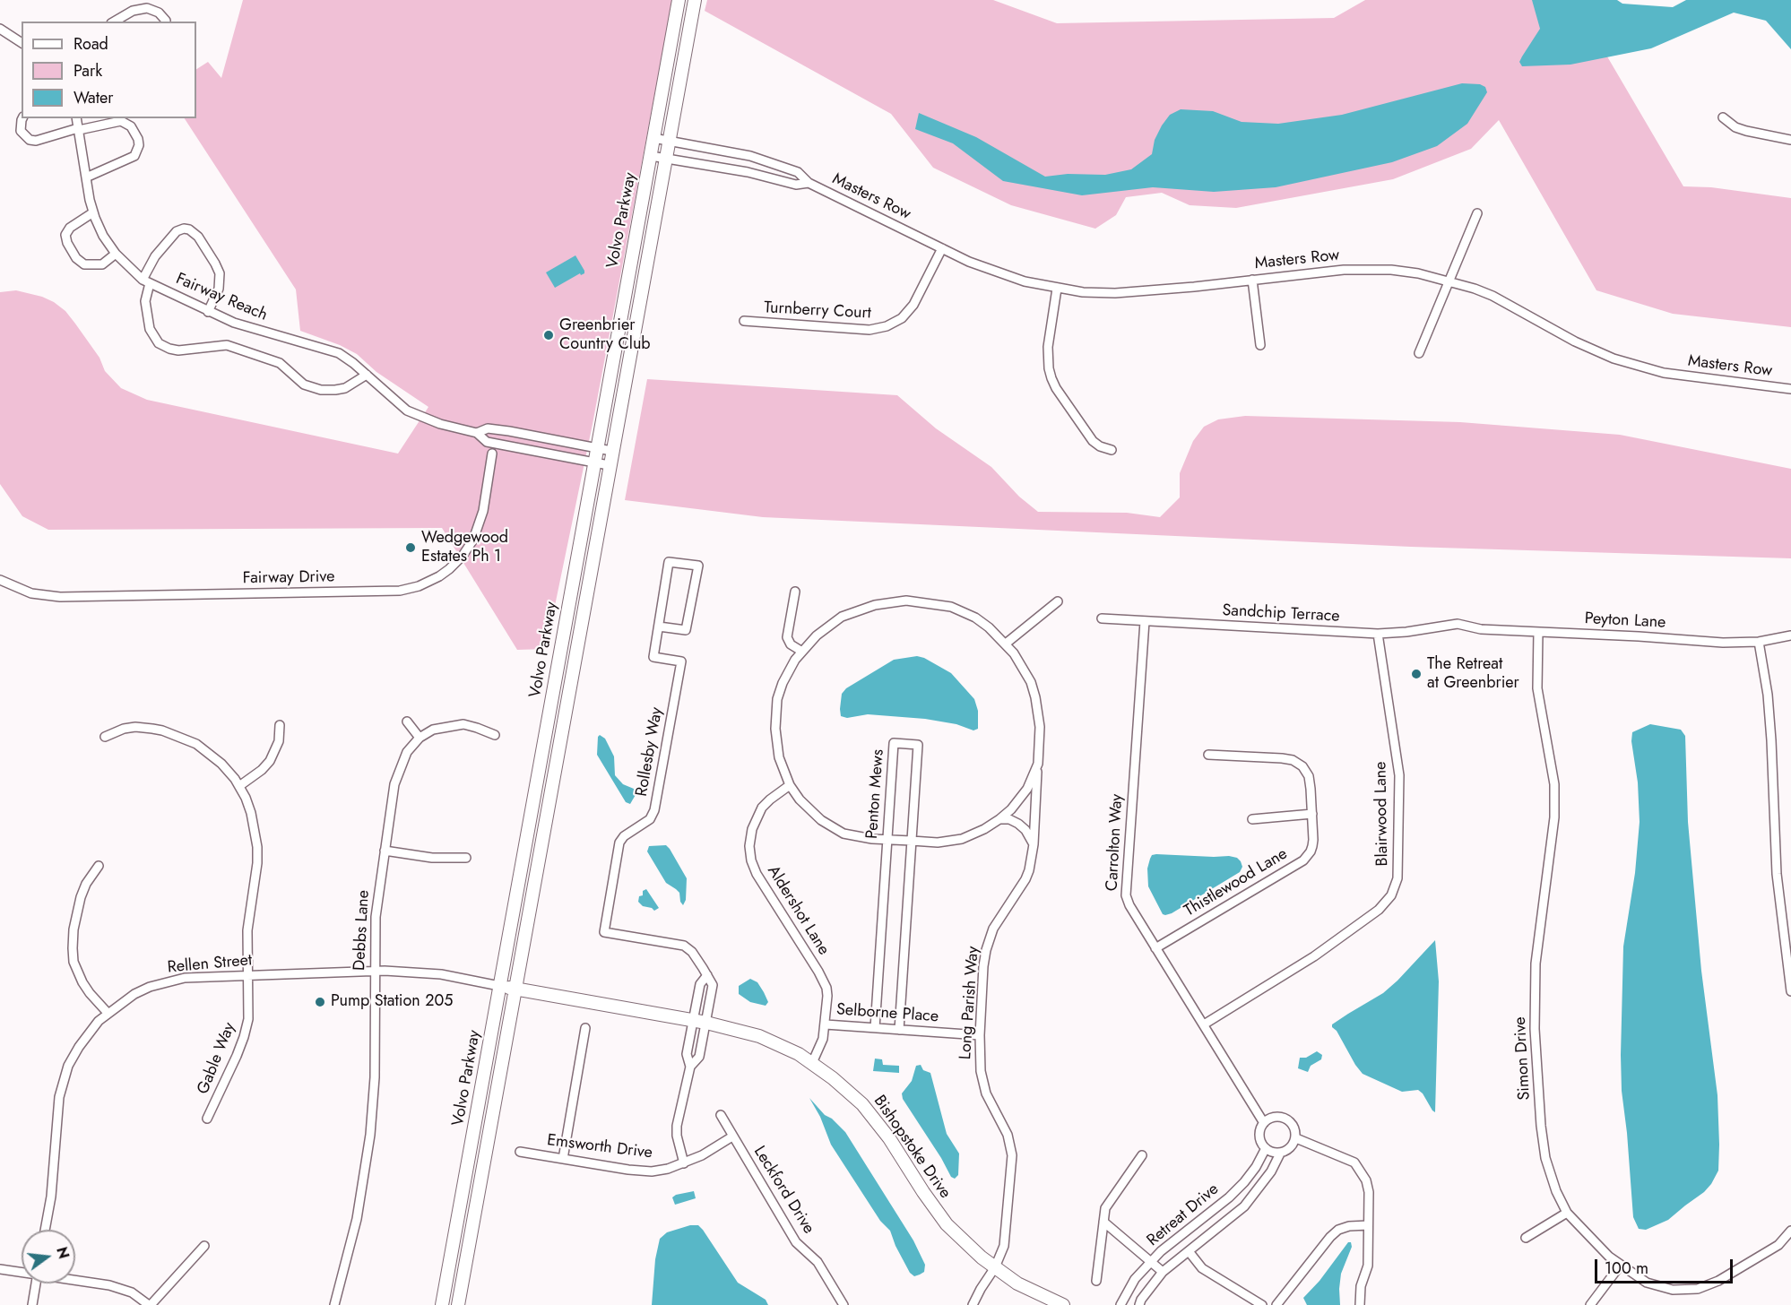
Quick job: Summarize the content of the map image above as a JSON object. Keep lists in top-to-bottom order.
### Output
{
  "streets": {
    "main road": ["Volvo Parkway", "Bishopstoke Drive"],
    "street": [
      "Masters Row",
      "Fairway Reach",
      "Turnberry Court",
      "Fairway Drive",
      "Sandchip Terrace",
      "Peyton Lane",
      "Rollesby Way",
      "Penton Mews",
      "Blairwood Lane",
      "Carrolton Way",
      "Thistlewood Lane",
      "Aldershot Lane",
      "Debbs Lane",
      "Rellen Street",
      "Long Parish Way",
      "Selborne Place",
      "Gable Way",
      "Simon Drive",
      "Emsworth Drive",
      "Leckford Drive",
      "Retreat Drive"
    ]
  },
  "crossings": [
    ["Masters Row", "Volvo Parkway"],
    ["Masters Row", "Turnberry Court"],
    ["Volvo Parkway", "Fairway Reach"],
    ["Volvo Parkway", "Rellen Street"],
    ["Volvo Parkway", "Bishopstoke Drive"],
    ["Sandchip Terrace", "Peyton Lane"],
    ["Sandchip Terrace", "Blairwood Lane"],
    ["Sandchip Terrace", "Carrolton Way"],
    ["Peyton Lane", "Simon Drive"],
    ["Rollesby Way", "Bishopstoke Drive"],
    ["Penton Mews", "Long Parish Way"],
    ["Penton Mews", "Selborne Place"],
    ["Blairwood Lane", "Carrolton Way"],
    ["Carrolton Way", "Thistlewood Lane"],
    ["Carrolton Way", "Retreat Drive"],
    ["Aldershot Lane", "Long Parish Way"],
    ["Aldershot Lane", "Selborne Place"],
    ["Aldershot Lane", "Bishopstoke Drive"],
    ["Debbs Lane", "Rellen Street"],
    ["Rellen Street", "Gable Way"],
    ["Rellen Street", "Bishopstoke Drive"],
    ["Long Parish Way", "Selborne Place"],
    ["Long Parish Way", "Bishopstoke Drive"],
    ["Emsworth Drive", "Leckford Drive"]
  ],
  "places": [
    "Greenbrier Country Club",
    "Wedgewood Estates Ph 1",
    "The Retreat at Greenbrier",
    "Pump Station 205"
  ],
  "legend": ["Road", "Park", "Water"],
  "scale_bar": "100 m",
  "north": "right"
}
